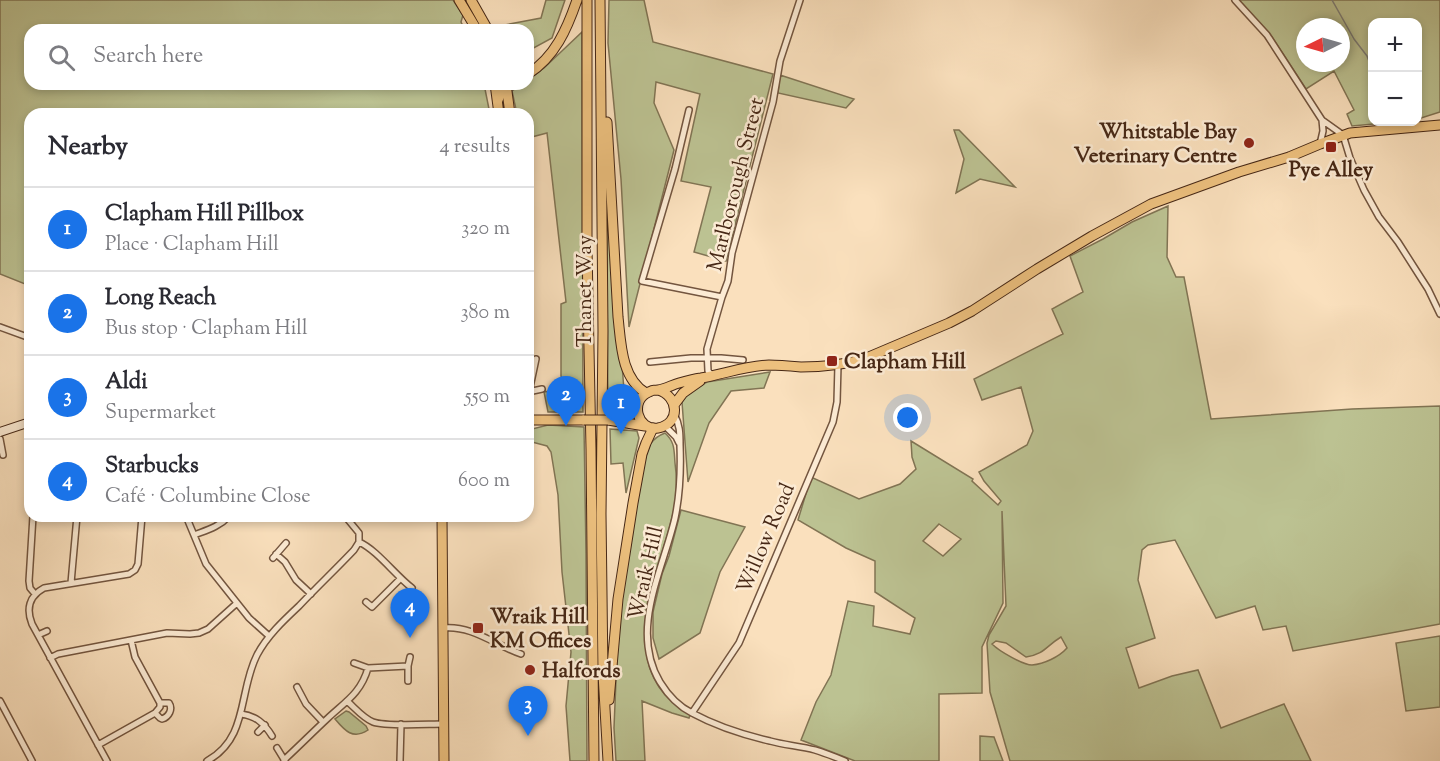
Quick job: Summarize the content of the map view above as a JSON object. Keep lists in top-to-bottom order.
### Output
{
  "streets": {
    "main road": ["Thanet Way"],
    "street": ["Marlborough Street", "Willow Road", "Wraik Hill"]
  },
  "crossings": [
    ["Willow Road", "Wraik Hill"]
  ],
  "places": {
    "other": ["Whitstable Bay Veterinary Centre", "Halfords"],
    "transit": ["Pye Alley", "Clapham Hill", "Wraik Hill KM Offices"]
  },
  "north": "left",
  "page": {
    "map_buttons": ["+", "−"],
    "search": "Search here",
    "heading": ["Nearby", "4 results"],
    "list": [
      {
        "mark": "1",
        "name": "Clapham Hill Pillbox",
        "note": "Place · Clapham Hill",
        "value": "320 m"
      },
      {
        "mark": "2",
        "name": "Long Reach",
        "note": "Bus stop · Clapham Hill",
        "value": "380 m"
      },
      {
        "mark": "3",
        "name": "Aldi",
        "note": "Supermarket",
        "value": "550 m"
      },
      {
        "mark": "4",
        "name": "Starbucks",
        "note": "Café · Columbine Close",
        "value": "600 m"
      }
    ],
    "pins": [
      "2",
      "1",
      "4",
      "3"
    ]
  }
}
